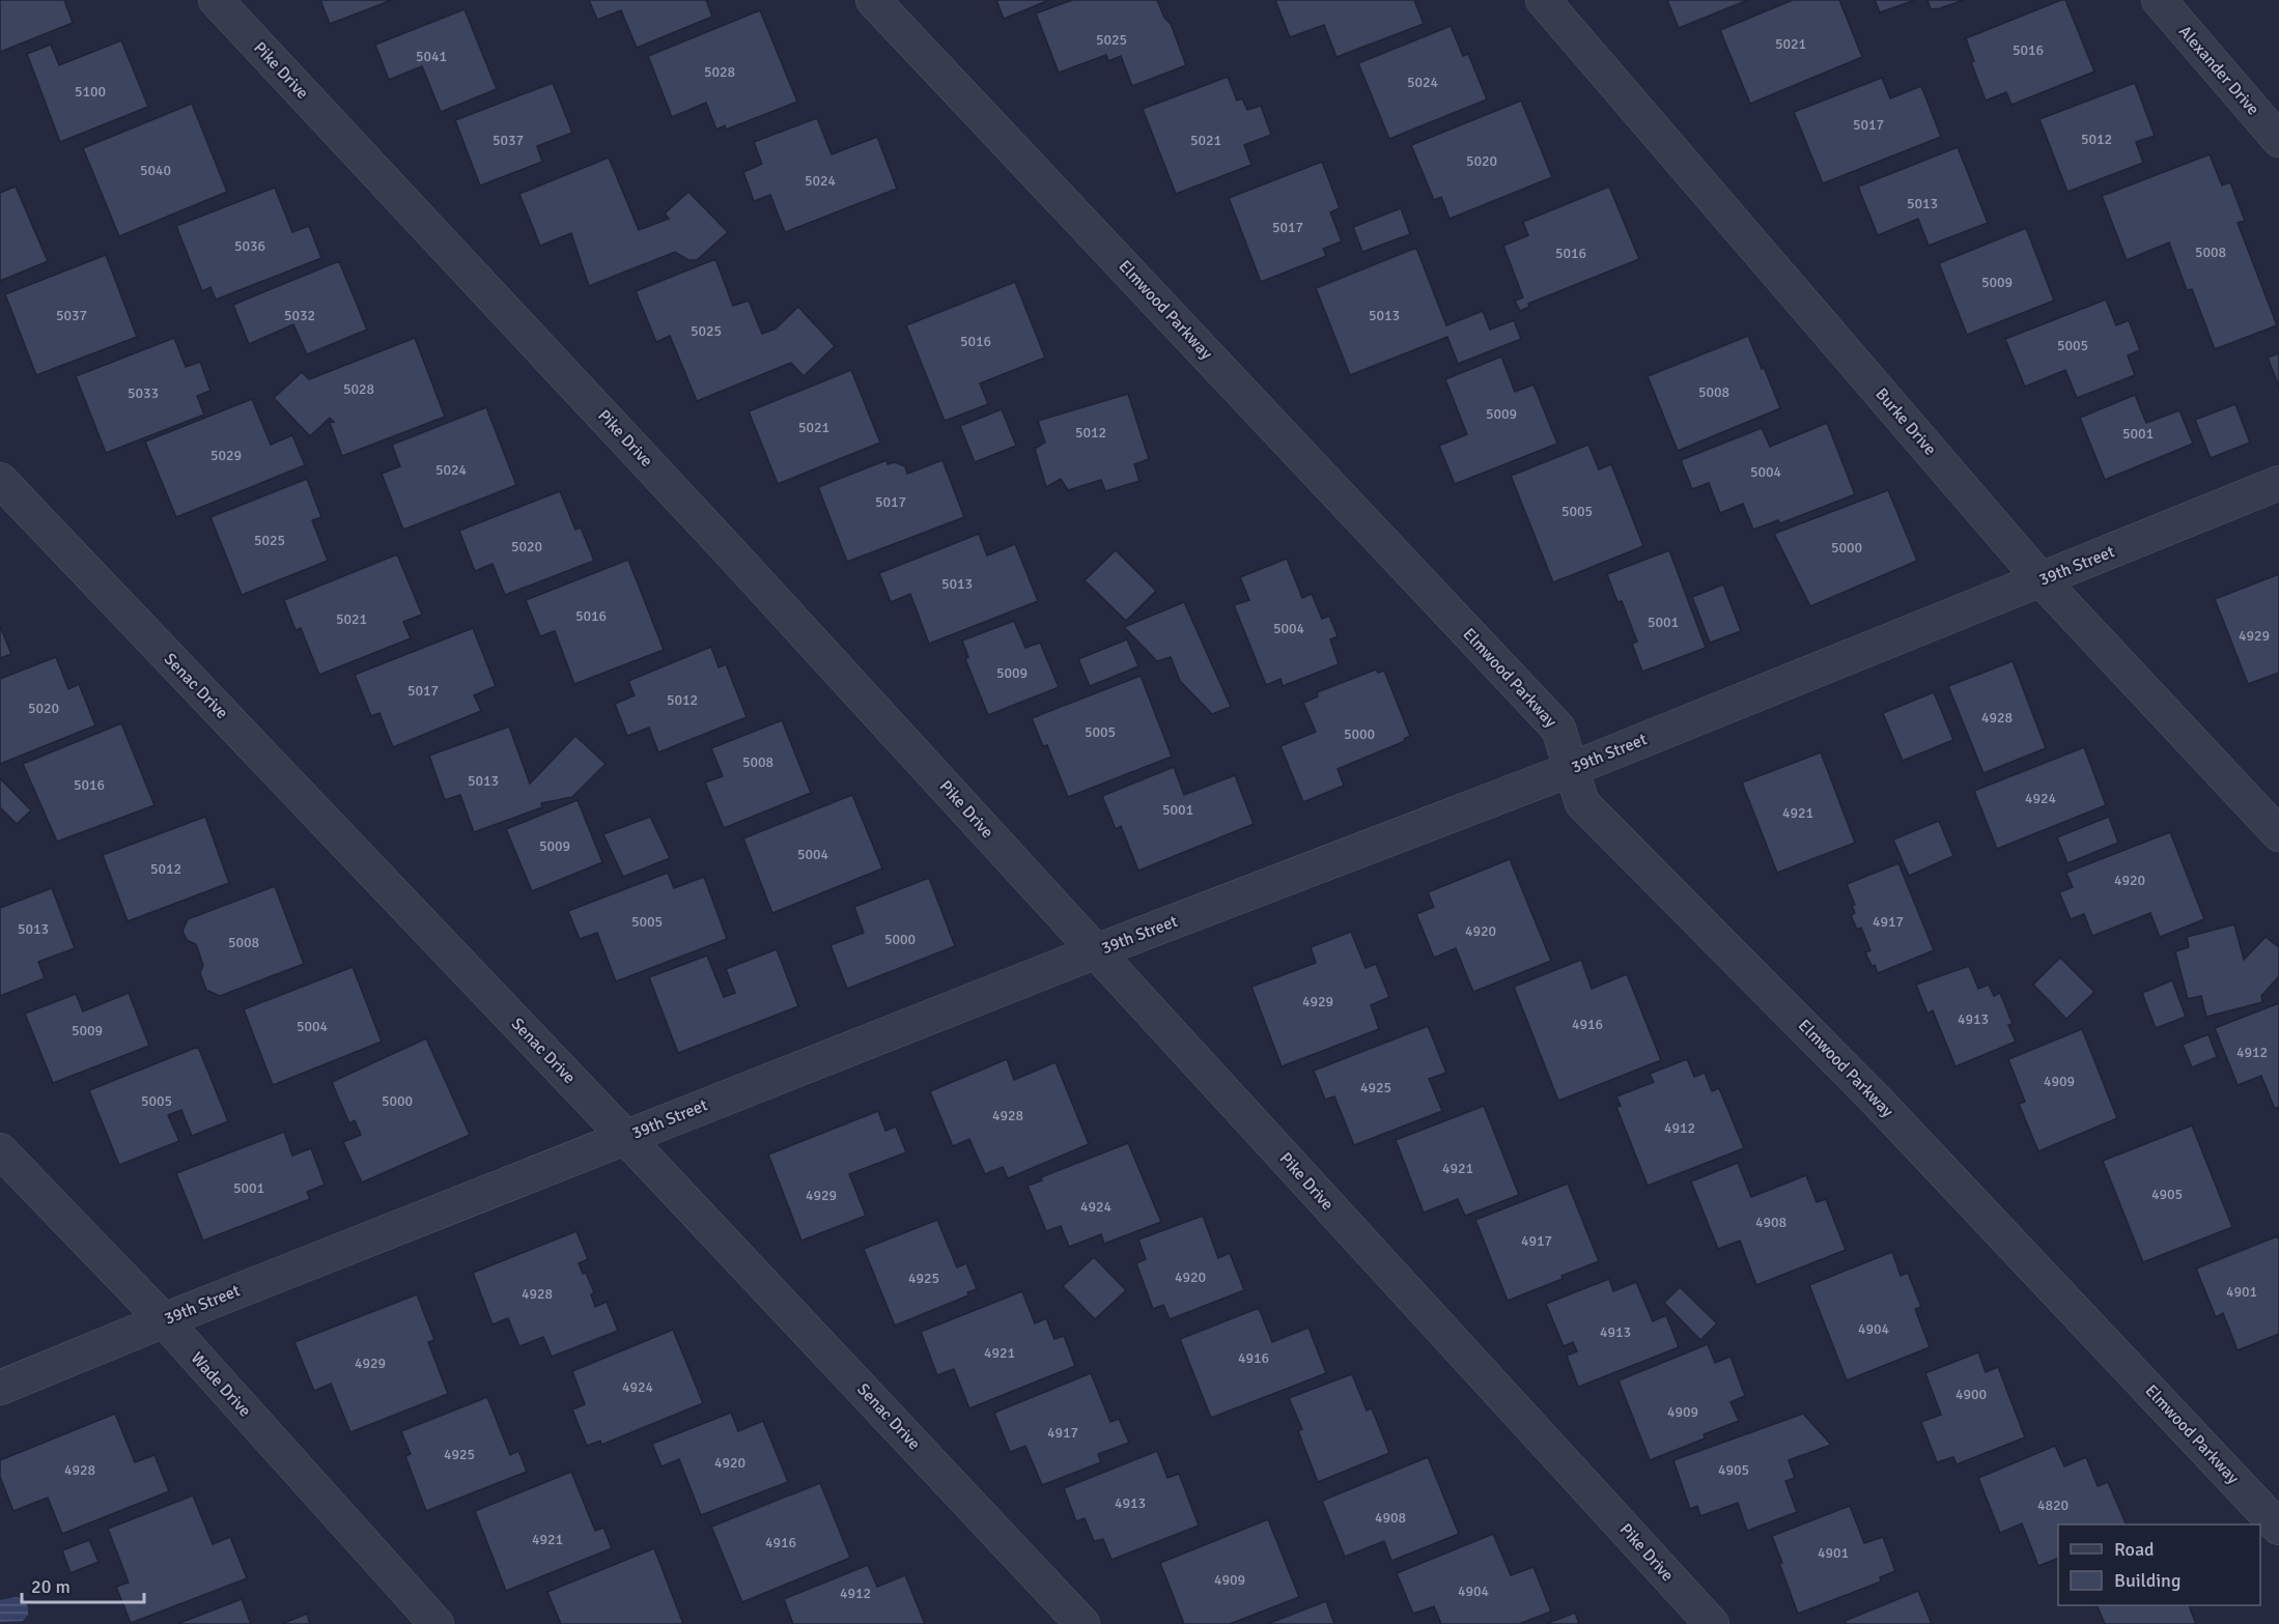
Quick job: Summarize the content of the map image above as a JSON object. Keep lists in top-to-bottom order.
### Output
{
  "streets": {
    "street": [
      "Pike Drive",
      "Alexander Drive",
      "Elmwood Parkway",
      "Burke Drive",
      "39th Street",
      "Senac Drive",
      "Wade Drive"
    ]
  },
  "crossings": [
    ["Pike Drive", "39th Street"],
    ["Elmwood Parkway", "39th Street"],
    ["Burke Drive", "39th Street"],
    ["39th Street", "Senac Drive"],
    ["39th Street", "Wade Drive"]
  ],
  "house_numbers": [
    "5025",
    "5021",
    "5016",
    "5041",
    "5028",
    "5024",
    "5100",
    "5017",
    "5012",
    "5037",
    "5021",
    "5020",
    "5040",
    "5024",
    "5013",
    "5017",
    "5036",
    "5008",
    "5016",
    "5009",
    "5037",
    "5032",
    "5013",
    "5025",
    "5016",
    "5005",
    "5028",
    "5008",
    "5033",
    "5009",
    "5021",
    "5012",
    "5001",
    "5029",
    "5024",
    "5004",
    "5017",
    "5005",
    "5025",
    "5020",
    "5000",
    "5013",
    "5016",
    "5021",
    "5001",
    "5004",
    "4929",
    "5009",
    "5017",
    "5012",
    "5020",
    "4928",
    "5005",
    "5000",
    "5008",
    "5013",
    "5016",
    "4924",
    "5001",
    "4921",
    "5009",
    "5004",
    "5012",
    "4920",
    "5005",
    "4917",
    "5013",
    "4920",
    "5000",
    "5008",
    "4929",
    "4913",
    "4916",
    "5004",
    "5009",
    "4912",
    "4909",
    "4925",
    "5005",
    "5000",
    "4928",
    "4912",
    "4921",
    "5001",
    "4905",
    "4929",
    "4924",
    "4908",
    "4917",
    "4920",
    "4925",
    "4901",
    "4928",
    "4904",
    "4913",
    "4921",
    "4916",
    "4929",
    "4924",
    "4900",
    "4909",
    "4917",
    "4925",
    "4920",
    "4928",
    "4905",
    "4913",
    "4820",
    "4908",
    "4921",
    "4916",
    "4901",
    "4909",
    "4904",
    "4912"
  ],
  "legend": ["Road", "Building"],
  "scale_bar": "20 m"
}
